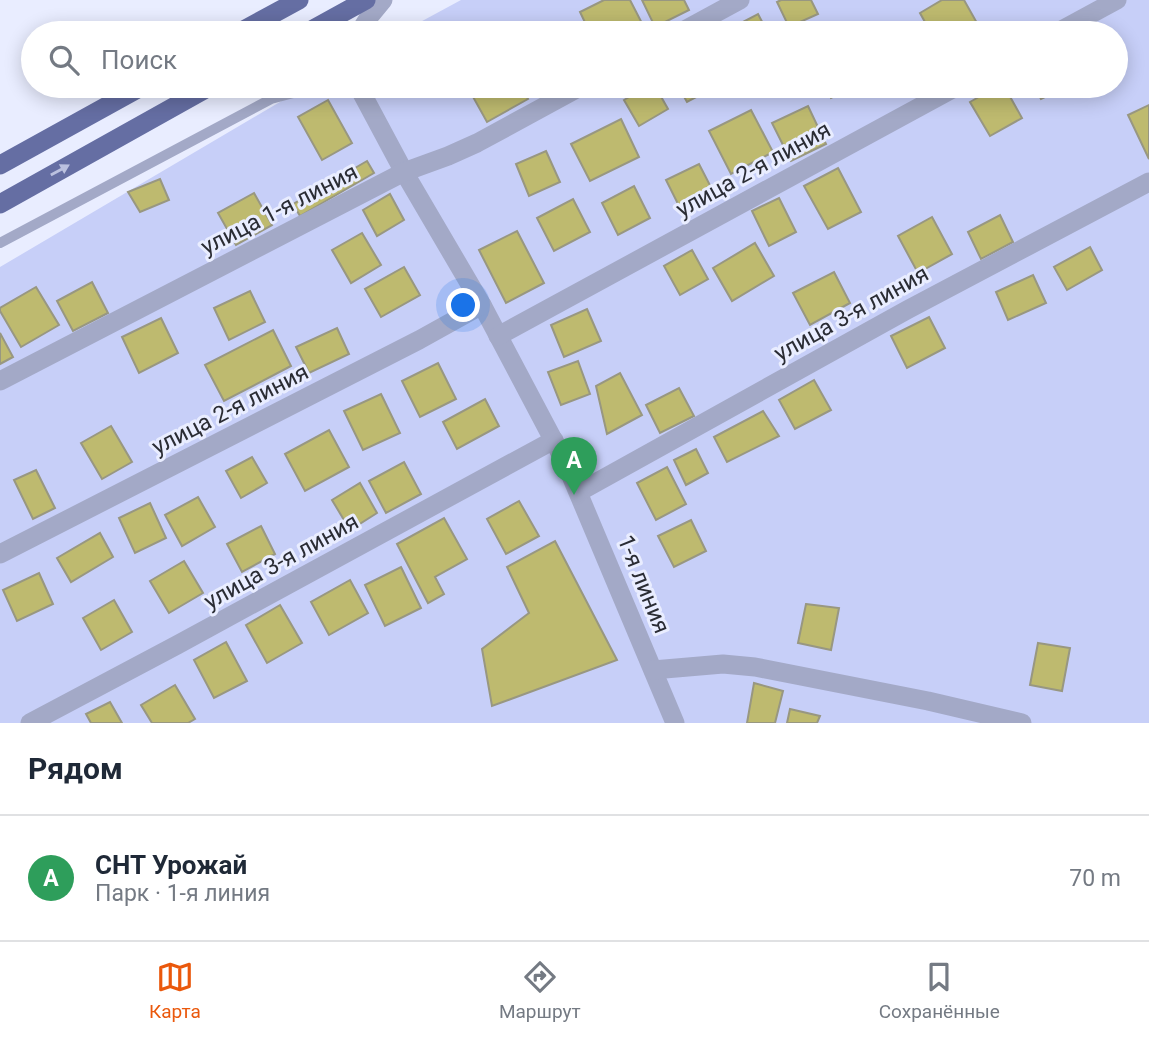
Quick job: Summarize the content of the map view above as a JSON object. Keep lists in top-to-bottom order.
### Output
{
  "streets": {
    "street": [
      "улица 2-я линия",
      "улица 1-я линия",
      "улица 3-я линия",
      "1-я линия"
    ]
  },
  "crossings": [
    ["улица 2-я линия", "1-я линия"],
    ["улица 1-я линия", "1-я линия"],
    ["улица 3-я линия", "1-я линия"]
  ],
  "page": {
    "search": "Поиск",
    "pins": "A",
    "heading": "Рядом",
    "list": [
      {
        "mark": "A",
        "name": "СНТ Урожай",
        "note": "Парк · 1-я линия",
        "value": "70 m"
      }
    ],
    "nav": ["Карта", "Маршрут", "Сохранённые"]
  }
}
